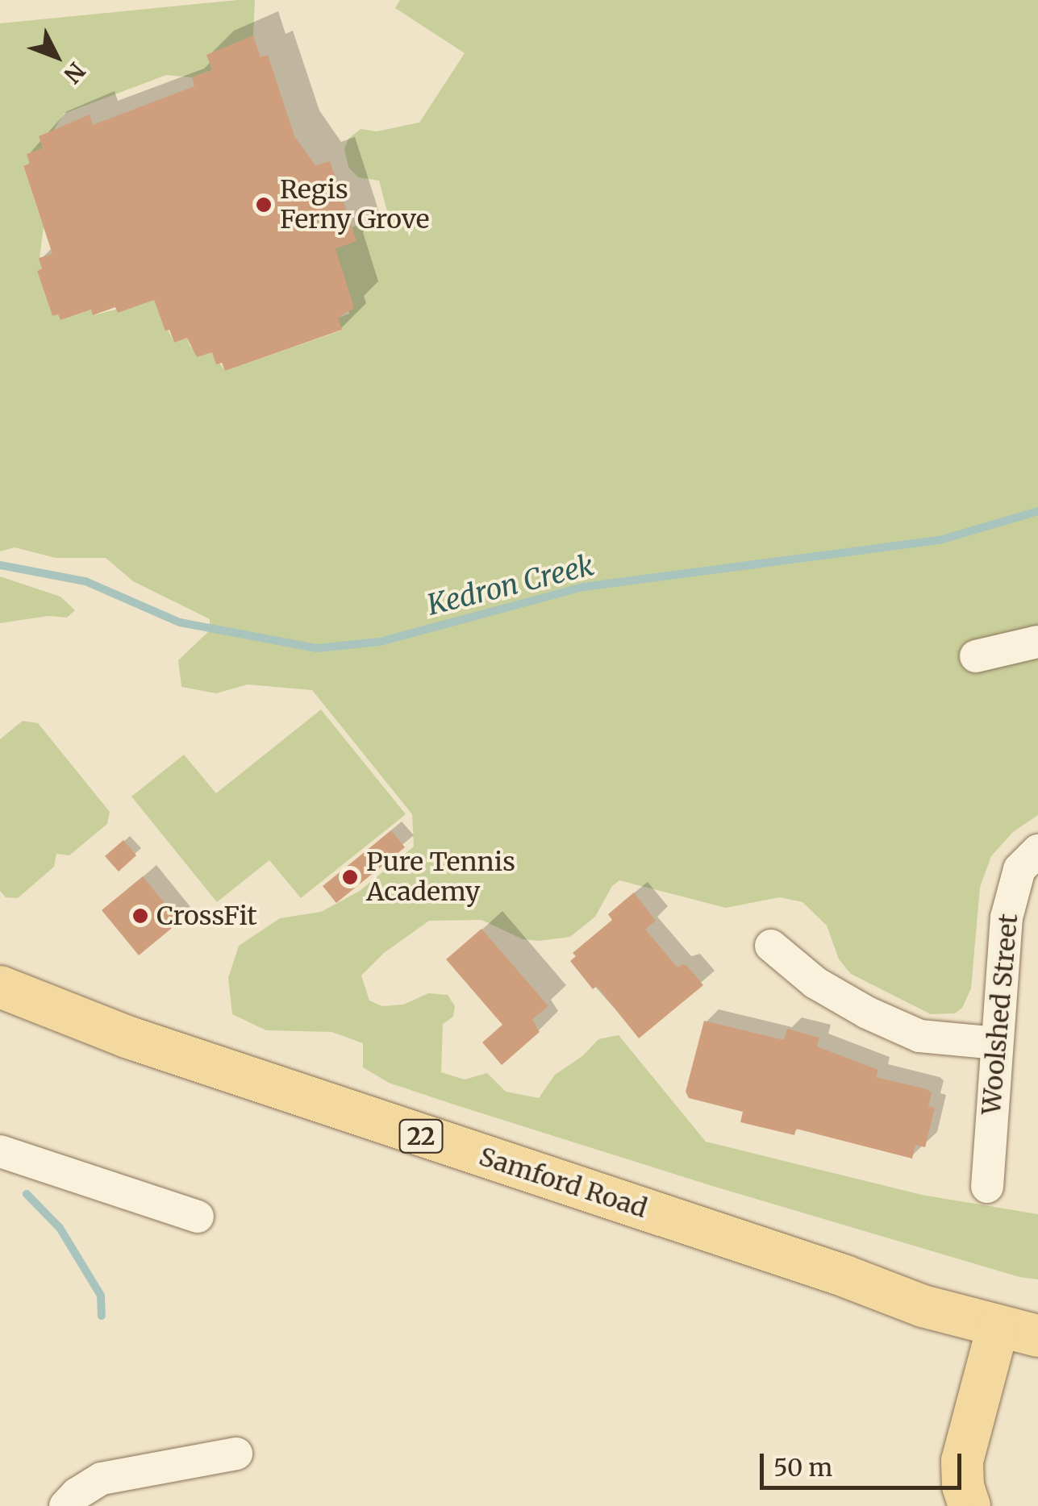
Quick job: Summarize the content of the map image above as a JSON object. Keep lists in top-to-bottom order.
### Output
{
  "streets": {
    "main road": ["22", "Samford Road"],
    "street": ["Woolshed Street"]
  },
  "water": ["Kedron Creek"],
  "places": ["Regis Ferny Grove", "Pure Tennis Academy", "CrossFit"],
  "scale_bar": "50 m",
  "north": "bottom right"
}
